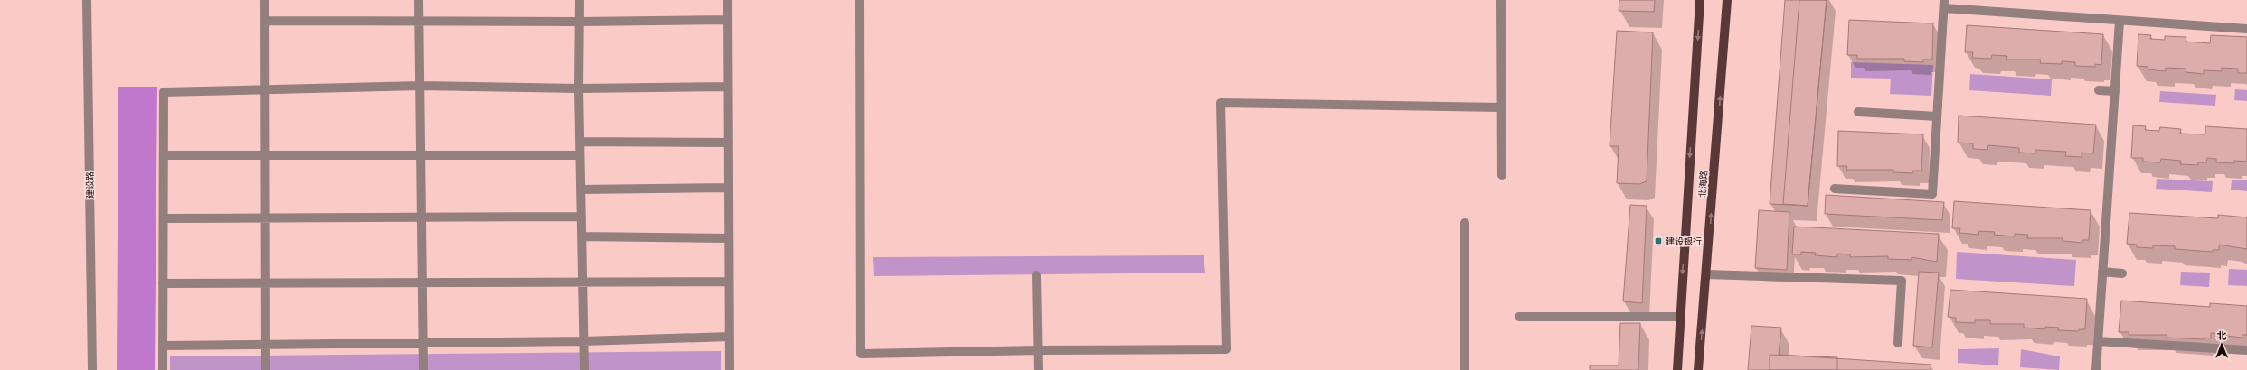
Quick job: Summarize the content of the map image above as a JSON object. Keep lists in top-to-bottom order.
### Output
{
  "streets": {
    "main road": ["北海路"],
    "street": ["建设路"]
  },
  "places": {
    "transit": ["建设银行"]
  },
  "north": "top"
}
